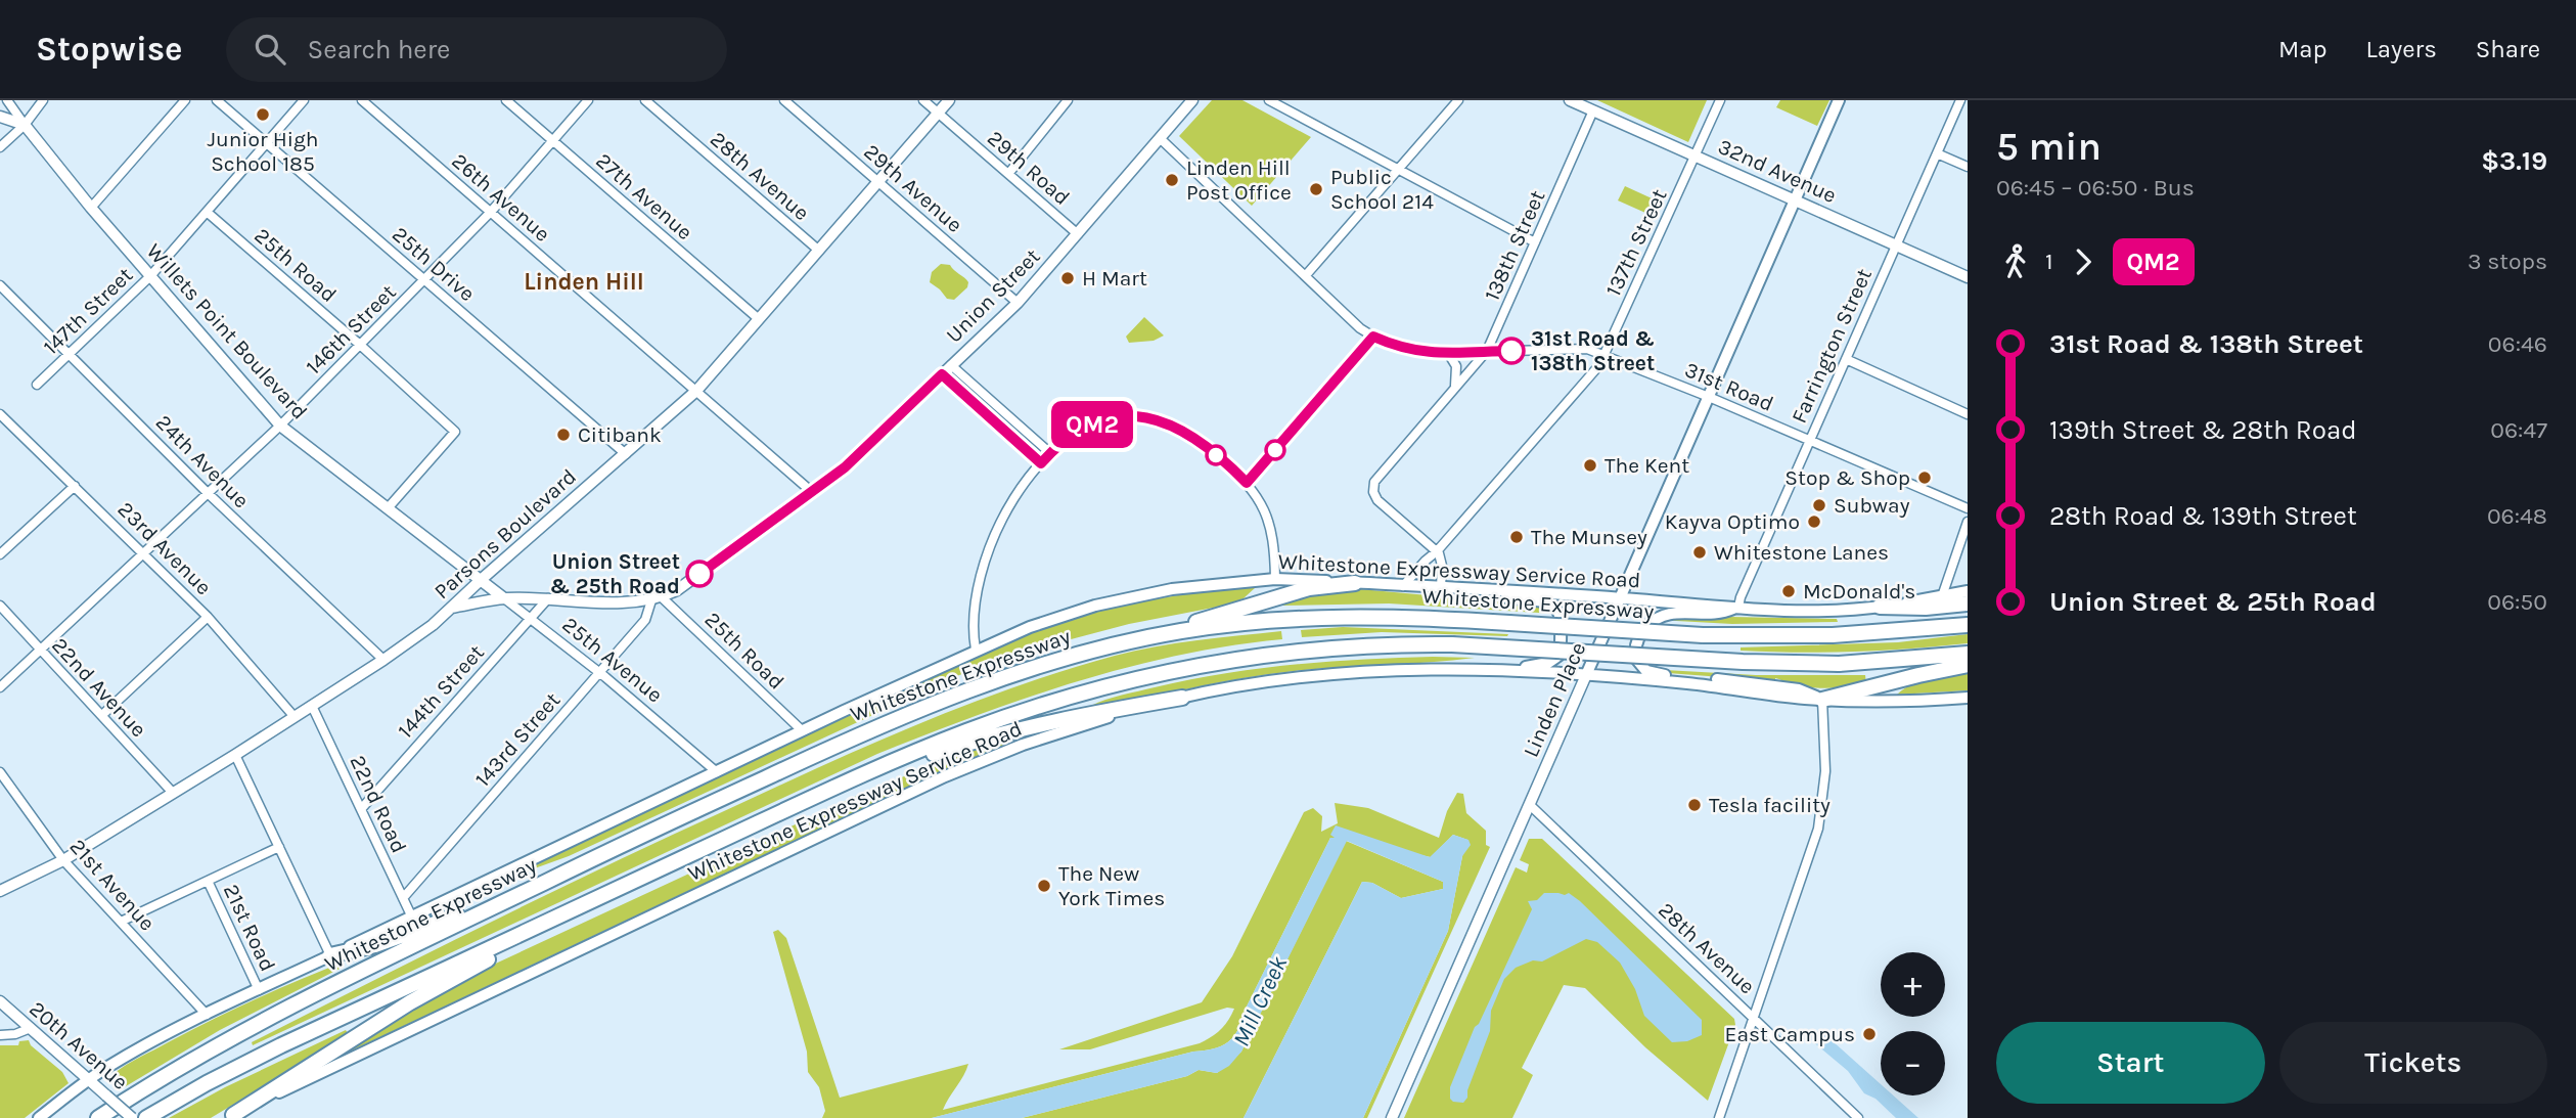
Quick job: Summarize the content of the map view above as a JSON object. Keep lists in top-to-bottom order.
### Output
{
  "streets": {
    "highway": ["Whitestone Expressway"],
    "main road": ["Whitestone Expressway Service Road", "Linden Place"],
    "street": [
      "29th Road",
      "32nd Avenue",
      "28th Avenue",
      "29th Avenue",
      "27th Avenue",
      "26th Avenue",
      "137th Street",
      "138th Street",
      "25th Drive",
      "25th Road",
      "Union Street",
      "147th Street",
      "146th Street",
      "Willets Point Boulevard",
      "Farrington Street",
      "31st Road",
      "24th Avenue",
      "Parsons Boulevard",
      "23rd Avenue",
      "25th Avenue",
      "22nd Avenue",
      "144th Street",
      "143rd Street",
      "22nd Road",
      "21st Avenue",
      "21st Road",
      "20th Avenue"
    ]
  },
  "crossings": [
    ["29th Road", "Union Street"],
    ["29th Road", "Parsons Boulevard"],
    ["32nd Avenue", "137th Street"],
    ["32nd Avenue", "138th Street"],
    ["32nd Avenue", "Farrington Street"],
    ["32nd Avenue", "Linden Place"],
    ["28th Avenue", "Parsons Boulevard"],
    ["28th Avenue", "Linden Place"],
    ["29th Avenue", "Union Street"],
    ["29th Avenue", "Parsons Boulevard"],
    ["27th Avenue", "146th Street"],
    ["27th Avenue", "Parsons Boulevard"],
    ["26th Avenue", "Union Street"],
    ["26th Avenue", "146th Street"],
    ["26th Avenue", "Parsons Boulevard"],
    ["137th Street", "138th Street"],
    ["137th Street", "31st Road"],
    ["137th Street", "Whitestone Expressway Service Road"],
    ["138th Street", "31st Road"],
    ["25th Drive", "147th Street"],
    ["25th Drive", "146th Street"],
    ["25th Drive", "Parsons Boulevard"],
    ["25th Road", "Union Street"],
    ["25th Road", "147th Street"],
    ["25th Road", "146th Street"],
    ["25th Road", "Willets Point Boulevard"],
    ["25th Road", "Whitestone Expressway Service Road"],
    ["25th Road", "143rd Street"],
    ["Union Street", "31st Road"],
    ["Union Street", "143rd Street"],
    ["147th Street", "Willets Point Boulevard"],
    ["147th Street", "24th Avenue"],
    ["146th Street", "Willets Point Boulevard"],
    ["146th Street", "24th Avenue"],
    ["146th Street", "23rd Avenue"],
    ["146th Street", "22nd Avenue"],
    ["Willets Point Boulevard", "Parsons Boulevard"],
    ["Willets Point Boulevard", "25th Avenue"],
    ["Farrington Street", "31st Road"],
    ["Farrington Street", "Whitestone Expressway Service Road"],
    ["31st Road", "Linden Place"],
    ["24th Avenue", "Parsons Boulevard"],
    ["Parsons Boulevard", "23rd Avenue"],
    ["Parsons Boulevard", "25th Avenue"],
    ["Parsons Boulevard", "22nd Avenue"],
    ["Parsons Boulevard", "22nd Road"],
    ["Parsons Boulevard", "21st Avenue"],
    ["Whitestone Expressway Service Road", "25th Avenue"],
    ["Whitestone Expressway Service Road", "Linden Place"],
    ["Whitestone Expressway Service Road", "22nd Road"],
    ["Whitestone Expressway Service Road", "21st Avenue"],
    ["Whitestone Expressway Service Road", "21st Road"],
    ["Whitestone Expressway Service Road", "20th Avenue"],
    ["25th Avenue", "144th Street"],
    ["25th Avenue", "143rd Street"],
    ["144th Street", "22nd Road"],
    ["143rd Street", "22nd Road"]
  ],
  "districts": ["Linden Hill"],
  "water": ["Mill Creek"],
  "places": [
    "Junior High School 185",
    "Linden Hill Post Office",
    "Public School 214",
    "H Mart",
    "31st Road & 138th Street",
    "Citibank",
    "The Kent",
    "Stop & Shop",
    "Subway",
    "Kayva Optimo",
    "The Munsey",
    "Whitestone Lanes",
    "Union Street & 25th Road",
    "McDonald's",
    "Tesla facility",
    "The New York Times",
    "East Campus"
  ],
  "lines": ["bus line QM2"],
  "page": {
    "header": "Stopwise",
    "search": "Search here",
    "nav": ["Map", "Layers", "Share"],
    "on_map": "QM2",
    "heading": ["5 min", "06:45 – 06:50 · Bus", "$3.19"],
    "legs": ["1", "QM2", "3 stops"],
    "list": [
      {
        "name": "31st Road & 138th Street",
        "value": "06:46"
      },
      {
        "name": "139th Street & 28th Road",
        "value": "06:47"
      },
      {
        "name": "28th Road & 139th Street",
        "value": "06:48"
      },
      {
        "name": "Union Street & 25th Road",
        "value": "06:50"
      }
    ],
    "map_buttons": ["+", "−"],
    "buttons": ["Start", "Tickets"]
  }
}
